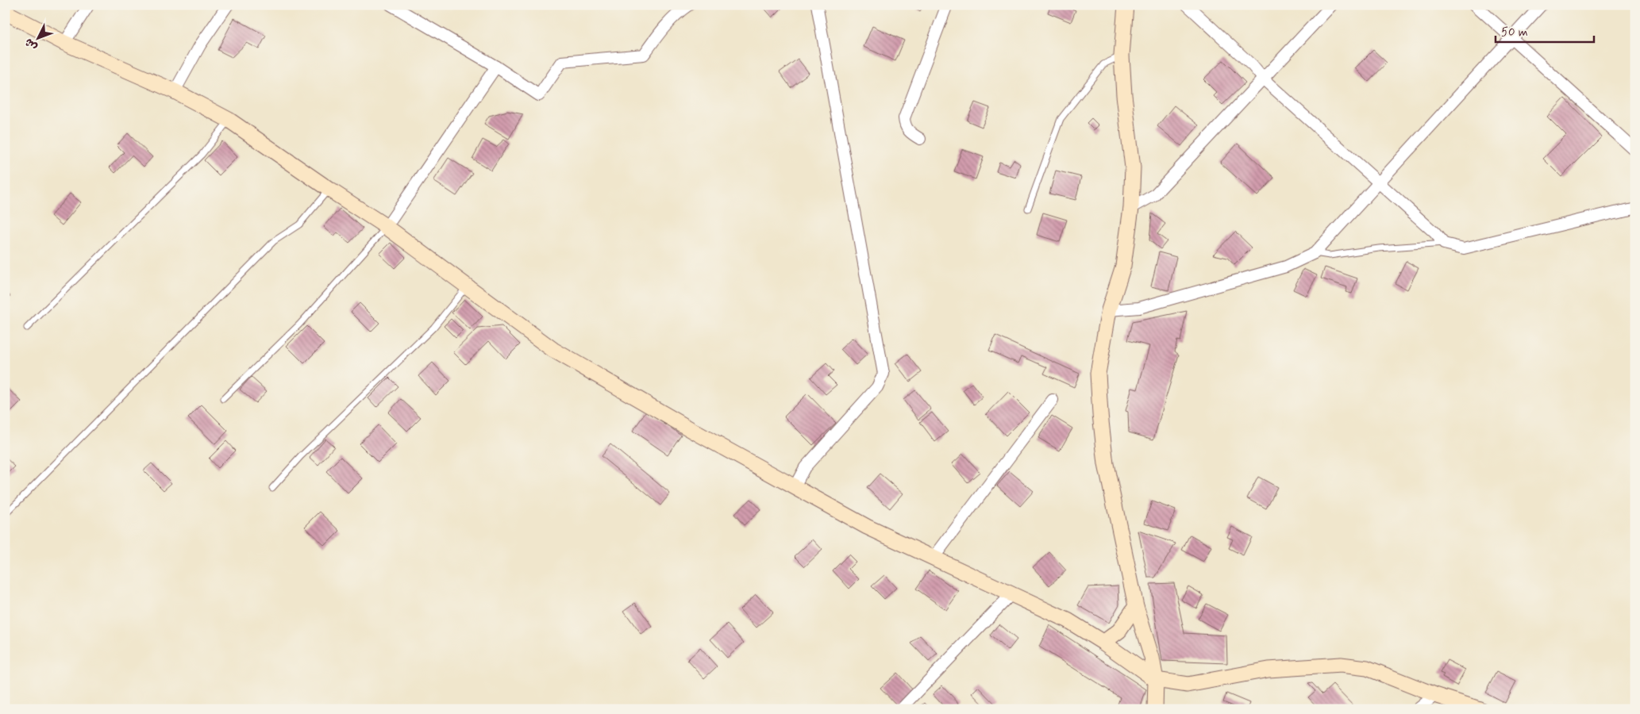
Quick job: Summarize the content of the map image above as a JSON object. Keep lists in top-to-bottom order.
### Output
{
  "scale_bar": "50 m",
  "north": "bottom left"
}
